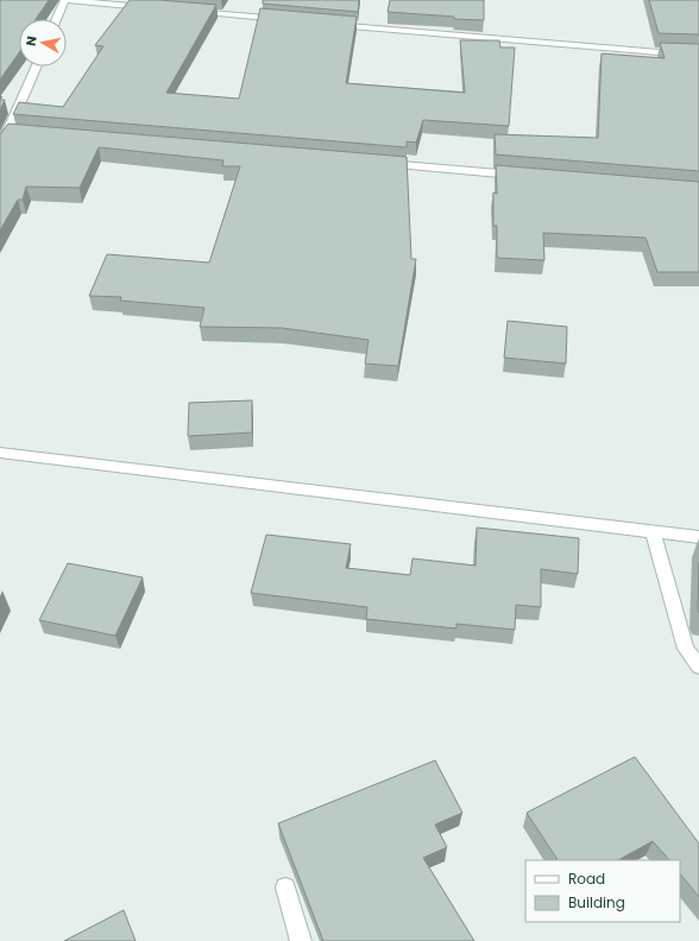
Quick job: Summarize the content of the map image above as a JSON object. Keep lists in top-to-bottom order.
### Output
{
  "legend": ["Road", "Building"],
  "north": "left"
}
